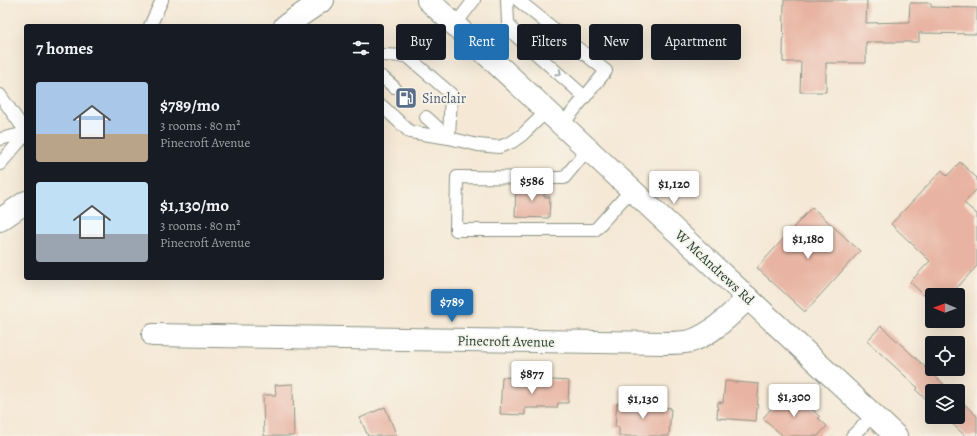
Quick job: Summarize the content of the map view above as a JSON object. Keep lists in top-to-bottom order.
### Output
{
  "streets": {
    "main road": ["W McAndrews Rd", "Pinecroft Avenue"]
  },
  "crossings": [
    ["W McAndrews Rd", "Pinecroft Avenue"]
  ],
  "places": {
    "fuel station": ["Sinclair"]
  },
  "north": "left",
  "page": {
    "chip": [
      "Buy",
      "Rent",
      "Filters",
      "New",
      "Apartment"
    ],
    "heading": "7 homes",
    "list": [
      {
        "name": "$789/mo",
        "note": "3 rooms · 80 m² · Pinecroft Avenue"
      },
      {
        "name": "$1,130/mo",
        "note": "3 rooms · 80 m² · Pinecroft Avenue"
      }
    ],
    "price": [
      "$586",
      "$1,120",
      "$1,180",
      "$789",
      "$877",
      "$1,300",
      "$1,130"
    ]
  }
}
